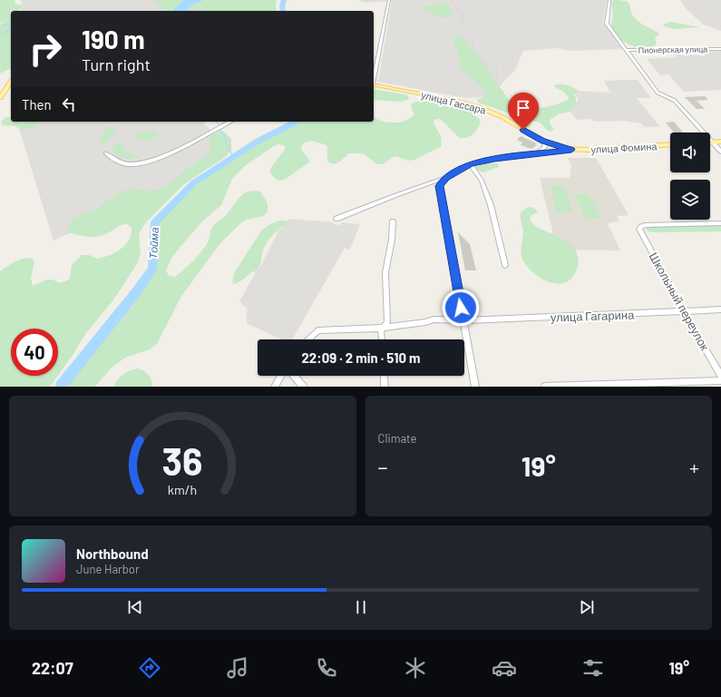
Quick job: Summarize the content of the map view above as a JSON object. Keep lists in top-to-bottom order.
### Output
{
  "streets": {
    "main road": ["улица Гассара", "улица Фомина"],
    "street": ["Пионерская улица", "Школьный переулок", "улица Гагарина"]
  },
  "crossings": [
    ["улица Гассара", "улица Фомина"],
    ["Школьный переулок", "улица Гагарина"]
  ],
  "water": ["Тойма"],
  "page": {
    "turn": ["190 m", "Turn right"],
    "then": "Then",
    "limit": "40",
    "trip": "22:09 · 2 min · 510 m",
    "tile": "Climate",
    "heat": ["−", "19°", "+"],
    "song": ["Northbound", "June Harbor"],
    "tabs": ["22:07", "19°"],
    "gauge": ["36", "km/h"]
  }
}
